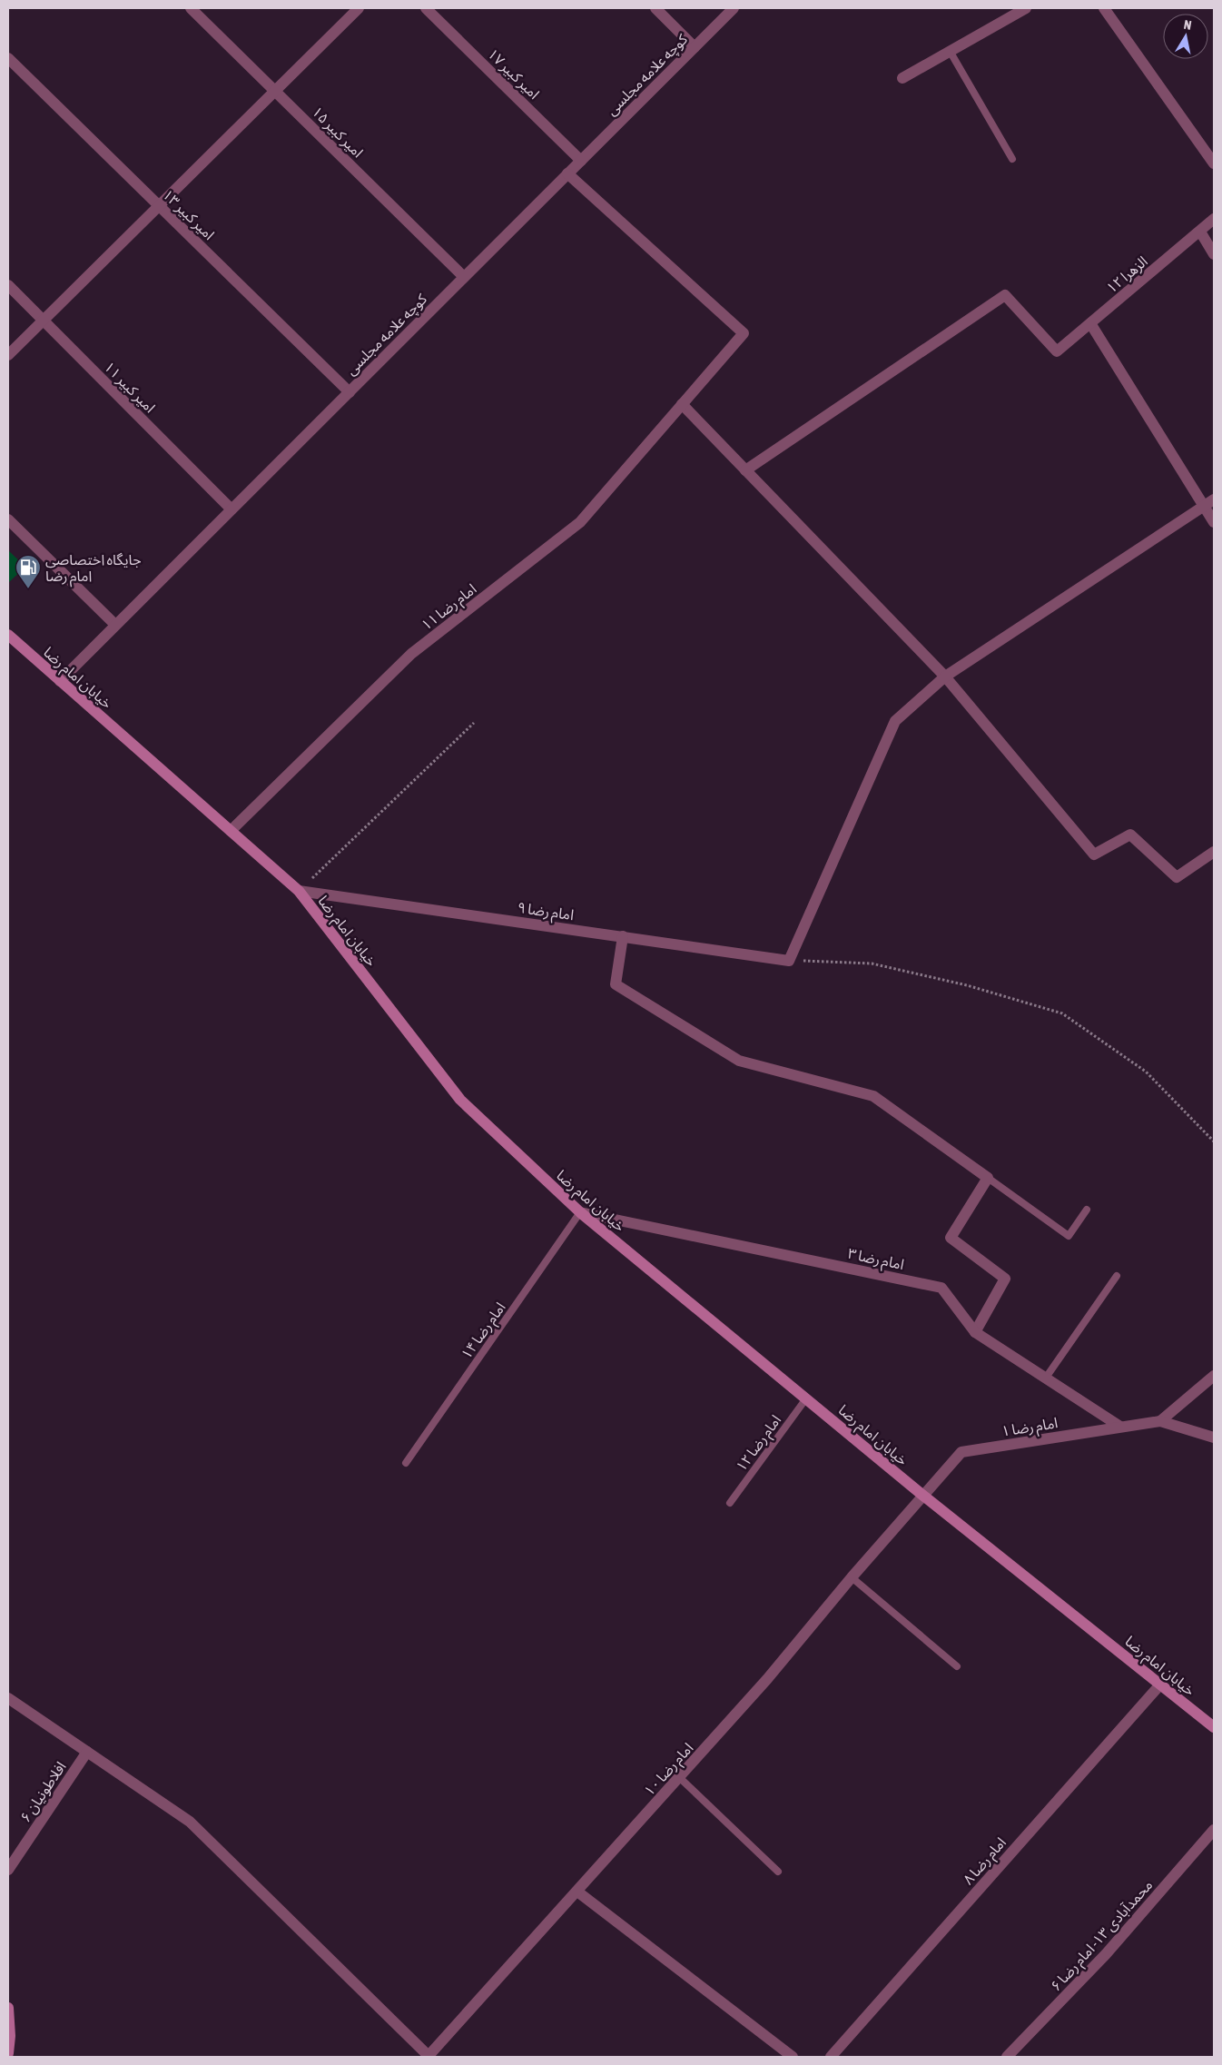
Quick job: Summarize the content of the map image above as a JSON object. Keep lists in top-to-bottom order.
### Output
{
  "streets": {
    "street": [
      "امیر کبیر ۱۷",
      "کوچه علامه مجلسی",
      "امیر کبیر ۱۵",
      "امیر کبیر ۱۳",
      "الزهرا ۱۲",
      "امیر کبیر ۱۱",
      "امام رضا ۱۱",
      "خیابان امام رضا",
      "امام رضا ۹",
      "امام رضا ۳",
      "امام رضا ۱",
      "امام رضا ۱۰",
      "افلاطونیان ۶",
      "امام رضا ۸",
      "محمدآبادی ۱۳- امام رضا ۶"
    ],
    "lane": ["امام رضا ۱۴", "امام رضا ۱۲"]
  },
  "crossings": [
    ["امیر کبیر ۱۷", "کوچه علامه مجلسی"],
    ["کوچه علامه مجلسی", "امیر کبیر ۱۵"],
    ["کوچه علامه مجلسی", "امیر کبیر ۱۳"],
    ["کوچه علامه مجلسی", "امیر کبیر ۱۱"],
    ["کوچه علامه مجلسی", "امام رضا ۱۱"],
    ["کوچه علامه مجلسی", "خیابان امام رضا"],
    ["امام رضا ۱۱", "خیابان امام رضا"],
    ["خیابان امام رضا", "امام رضا ۹"],
    ["خیابان امام رضا", "امام رضا ۳"],
    ["خیابان امام رضا", "امام رضا ۱۴"],
    ["خیابان امام رضا", "امام رضا ۱"],
    ["خیابان امام رضا", "امام رضا ۱۲"],
    ["خیابان امام رضا", "امام رضا ۱۰"],
    ["خیابان امام رضا", "امام رضا ۸"],
    ["امام رضا ۳", "امام رضا ۱۴"],
    ["امام رضا ۳", "امام رضا ۱"],
    ["امام رضا ۱", "امام رضا ۱۰"]
  ],
  "places": {
    "fuel station": ["جایگاه اختصاصی امام رضا"]
  },
  "north": "top"
}
